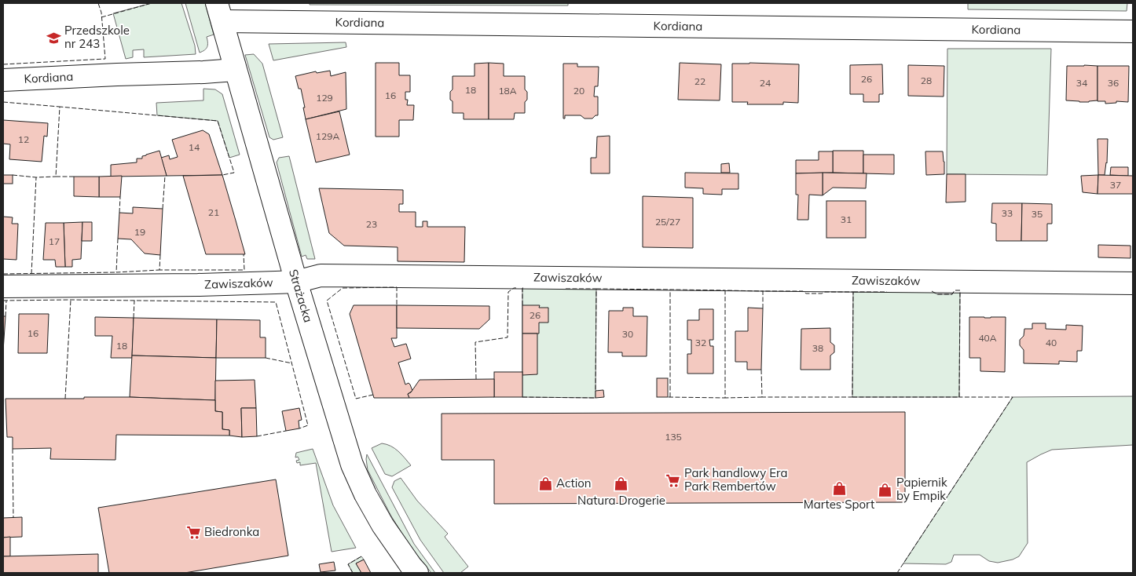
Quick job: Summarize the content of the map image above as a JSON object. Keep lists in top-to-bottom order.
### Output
{
  "streets": {
    "street": ["Kordiana", "Zawiszaków", "Strażacka"]
  },
  "crossings": [
    ["Kordiana", "Strażacka"],
    ["Zawiszaków", "Strażacka"]
  ],
  "places": {
    "school or university": ["Przedszkole nr 243"],
    "supermarket": ["Park handlowy Era Park Rembertów", "Biedronka"],
    "shop": [
      "Action",
      "Natura Drogerie",
      "Martes Sport",
      "Papiernik by Empik"
    ]
  },
  "house_numbers": [
    "26",
    "28",
    "22",
    "24",
    "34",
    "36",
    "18",
    "18A",
    "20",
    "16",
    "129",
    "129A",
    "12",
    "14",
    "37",
    "21",
    "33",
    "35",
    "31",
    "25/27",
    "23",
    "19",
    "17",
    "26",
    "16",
    "30",
    "40A",
    "32",
    "40",
    "18",
    "38",
    "135"
  ]
}
